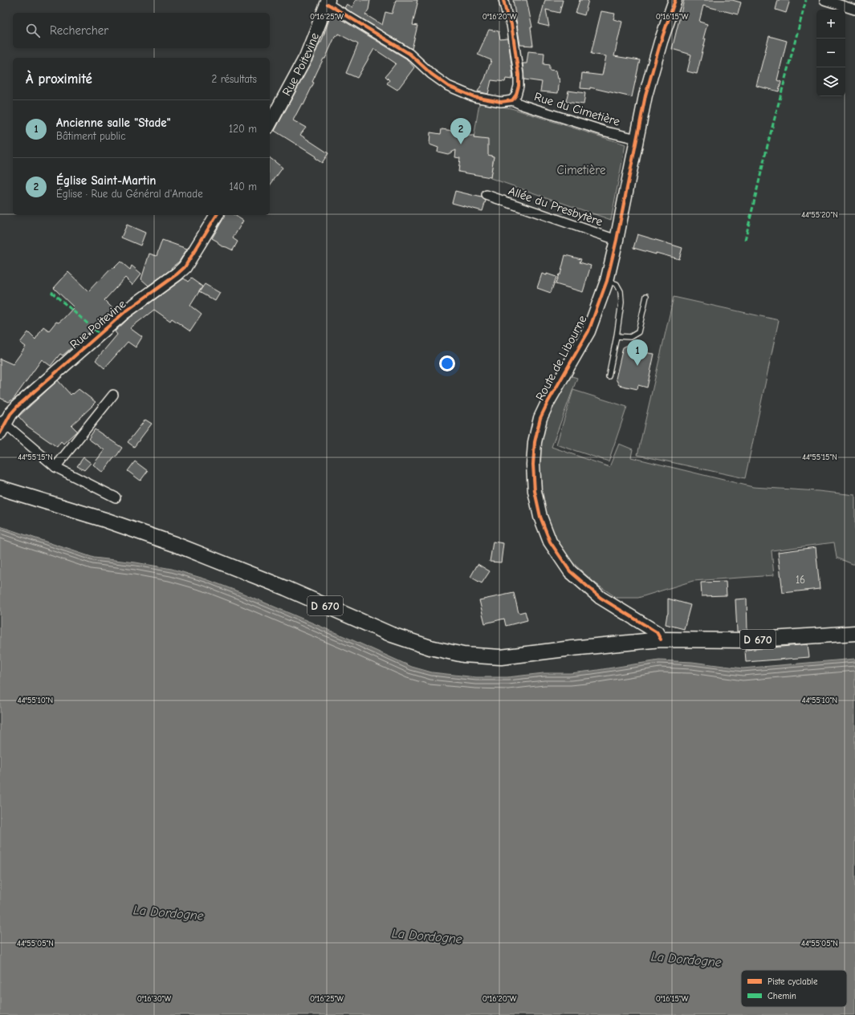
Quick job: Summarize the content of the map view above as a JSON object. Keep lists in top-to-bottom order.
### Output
{
  "streets": {
    "main road": ["D 670"],
    "street": [
      "Rue Poitevine",
      "Rue du Cimetière",
      "Allée du Presbytère",
      "Route de Libourne"
    ]
  },
  "crossings": [
    ["Rue du Cimetière", "Route de Libourne"],
    ["Allée du Presbytère", "Route de Libourne"],
    ["Route de Libourne", "D 670"]
  ],
  "water": ["La Dordogne"],
  "parks": ["Cimetière"],
  "house_numbers": ["16"],
  "legend": ["Piste cyclable", "Chemin"],
  "page": {
    "map_buttons": ["+", "−"],
    "search": "Rechercher",
    "heading": ["À proximité", "2 résultats"],
    "list": [
      {
        "mark": "1",
        "name": "Ancienne salle \"Stade\"",
        "note": "Bâtiment public",
        "value": "120 m"
      },
      {
        "mark": "2",
        "name": "Église Saint-Martin",
        "note": "Église · Rue du Général d'Amade",
        "value": "140 m"
      }
    ],
    "pins": ["2", "1"]
  },
  "coordinates": [
    "0°16'25\"W",
    "0°16'20\"W",
    "0°16'15\"W",
    "44°55'20\"N",
    "44°55'15\"N",
    "44°55'10\"N",
    "44°55'05\"N",
    "0°16'30\"W"
  ]
}
